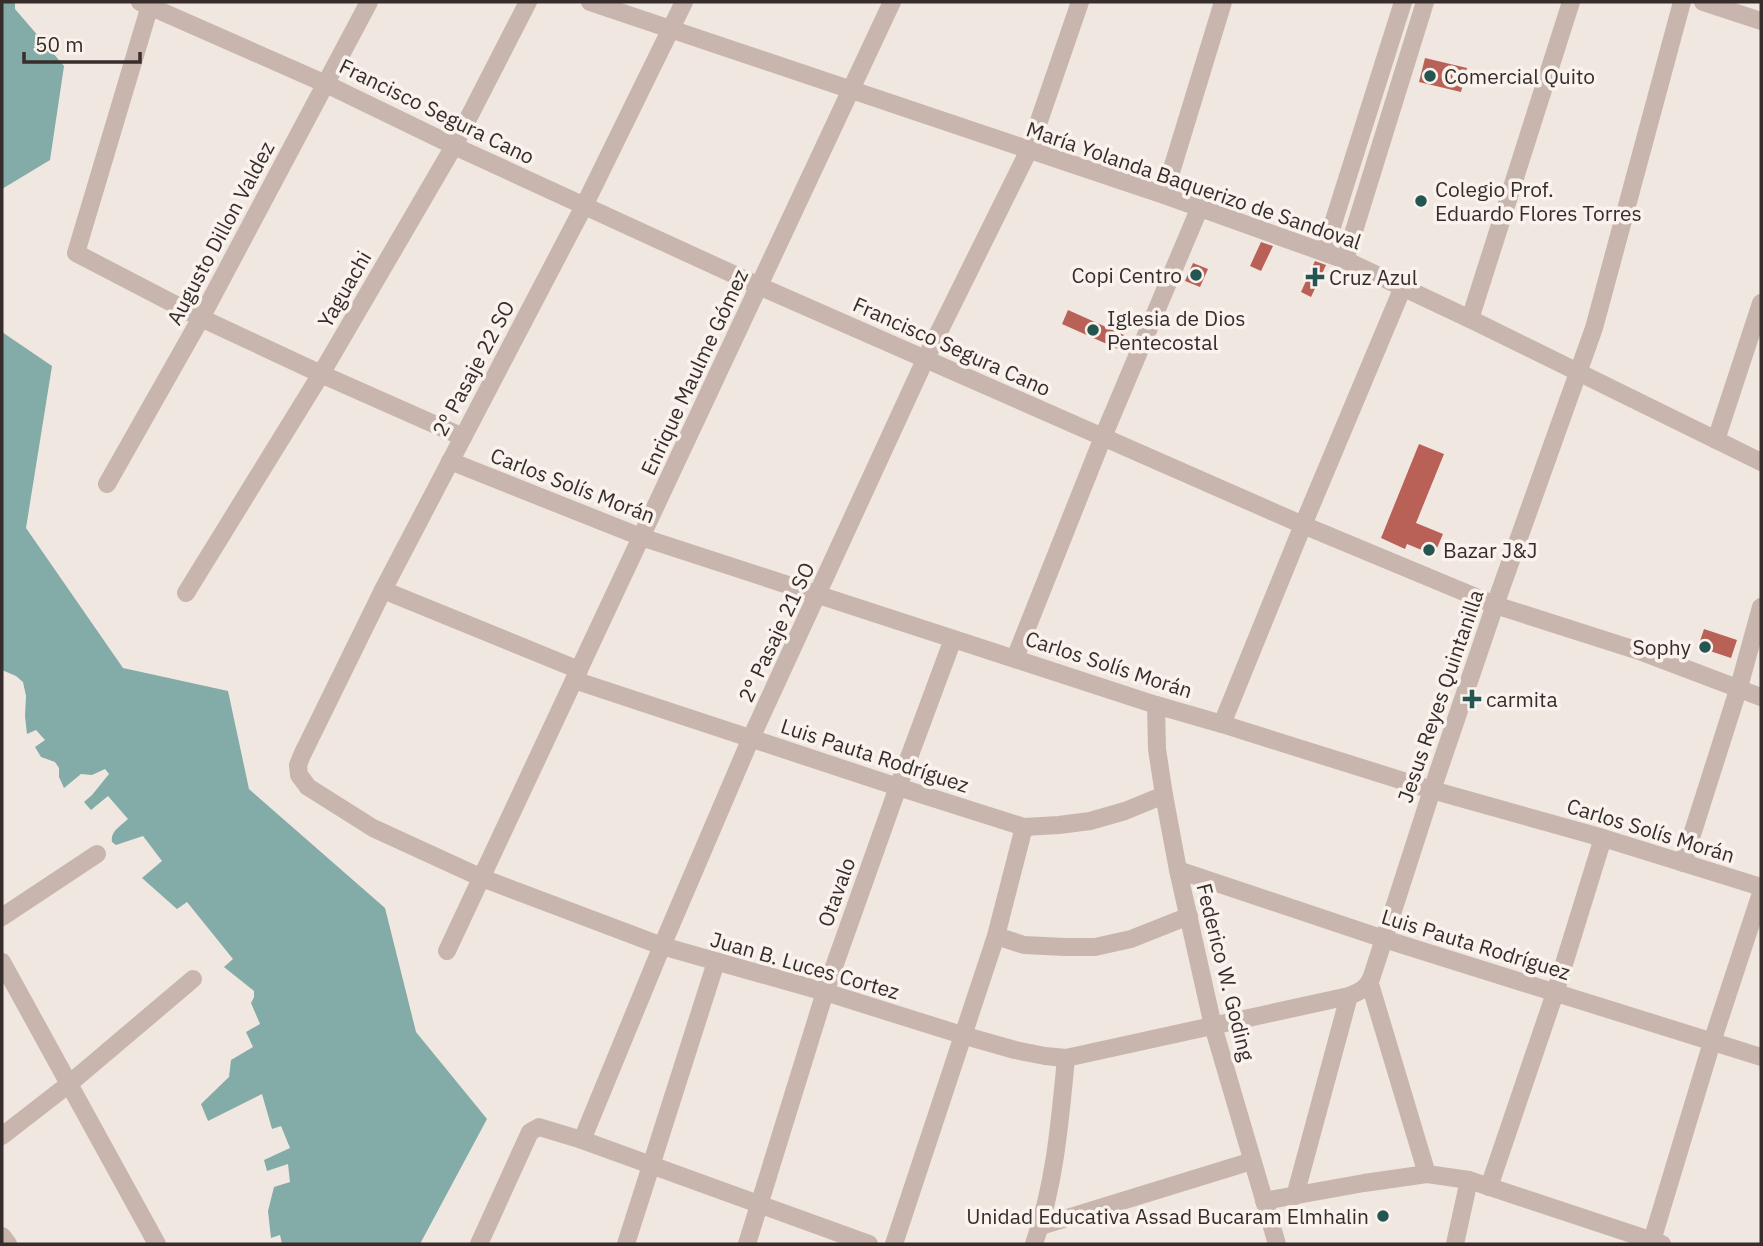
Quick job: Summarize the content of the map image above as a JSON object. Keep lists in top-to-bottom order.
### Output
{
  "streets": {
    "street": [
      "Francisco Segura Cano",
      "María Yolanda Baquerizo de Sandoval",
      "Augusto Dillon Valdez",
      "Yaguachi",
      "2º Pasaje 22 SO",
      "Enrique Maulme Gómez",
      "Carlos Solís Morán",
      "2° Pasaje 21 SO",
      "Jesus Reyes Quintanilla",
      "Luis Pauta Rodríguez",
      "Otavalo",
      "Juan B. Luces Cortez",
      "Federico W. Goding"
    ]
  },
  "crossings": [
    ["Francisco Segura Cano", "Augusto Dillon Valdez"],
    ["Francisco Segura Cano", "Yaguachi"],
    ["Francisco Segura Cano", "2º Pasaje 22 SO"],
    ["Francisco Segura Cano", "Enrique Maulme Gómez"],
    ["Francisco Segura Cano", "2° Pasaje 21 SO"],
    ["Francisco Segura Cano", "Jesus Reyes Quintanilla"],
    ["María Yolanda Baquerizo de Sandoval", "2º Pasaje 22 SO"],
    ["María Yolanda Baquerizo de Sandoval", "Enrique Maulme Gómez"],
    ["María Yolanda Baquerizo de Sandoval", "2° Pasaje 21 SO"],
    ["María Yolanda Baquerizo de Sandoval", "Jesus Reyes Quintanilla"],
    ["2º Pasaje 22 SO", "Carlos Solís Morán"],
    ["2º Pasaje 22 SO", "Luis Pauta Rodríguez"],
    ["2º Pasaje 22 SO", "Juan B. Luces Cortez"],
    ["Enrique Maulme Gómez", "Carlos Solís Morán"],
    ["Enrique Maulme Gómez", "Luis Pauta Rodríguez"],
    ["Enrique Maulme Gómez", "Juan B. Luces Cortez"],
    ["Carlos Solís Morán", "2° Pasaje 21 SO"],
    ["Carlos Solís Morán", "Jesus Reyes Quintanilla"],
    ["Carlos Solís Morán", "Otavalo"],
    ["Carlos Solís Morán", "Federico W. Goding"],
    ["2° Pasaje 21 SO", "Luis Pauta Rodríguez"],
    ["2° Pasaje 21 SO", "Juan B. Luces Cortez"],
    ["Jesus Reyes Quintanilla", "Luis Pauta Rodríguez"],
    ["Luis Pauta Rodríguez", "Otavalo"],
    ["Luis Pauta Rodríguez", "Federico W. Goding"],
    ["Otavalo", "Juan B. Luces Cortez"],
    ["Juan B. Luces Cortez", "Federico W. Goding"]
  ],
  "places": {
    "other": [
      "Comercial Quito",
      "Colegio Prof. Eduardo Flores Torres",
      "Copi Centro",
      "Iglesia de Dios Pentecostal",
      "Bazar J&J",
      "Sophy",
      "Unidad Educativa Assad Bucaram Elmhalin"
    ],
    "health": ["Cruz Azul", "carmita"]
  },
  "scale_bar": "50 m"
}
